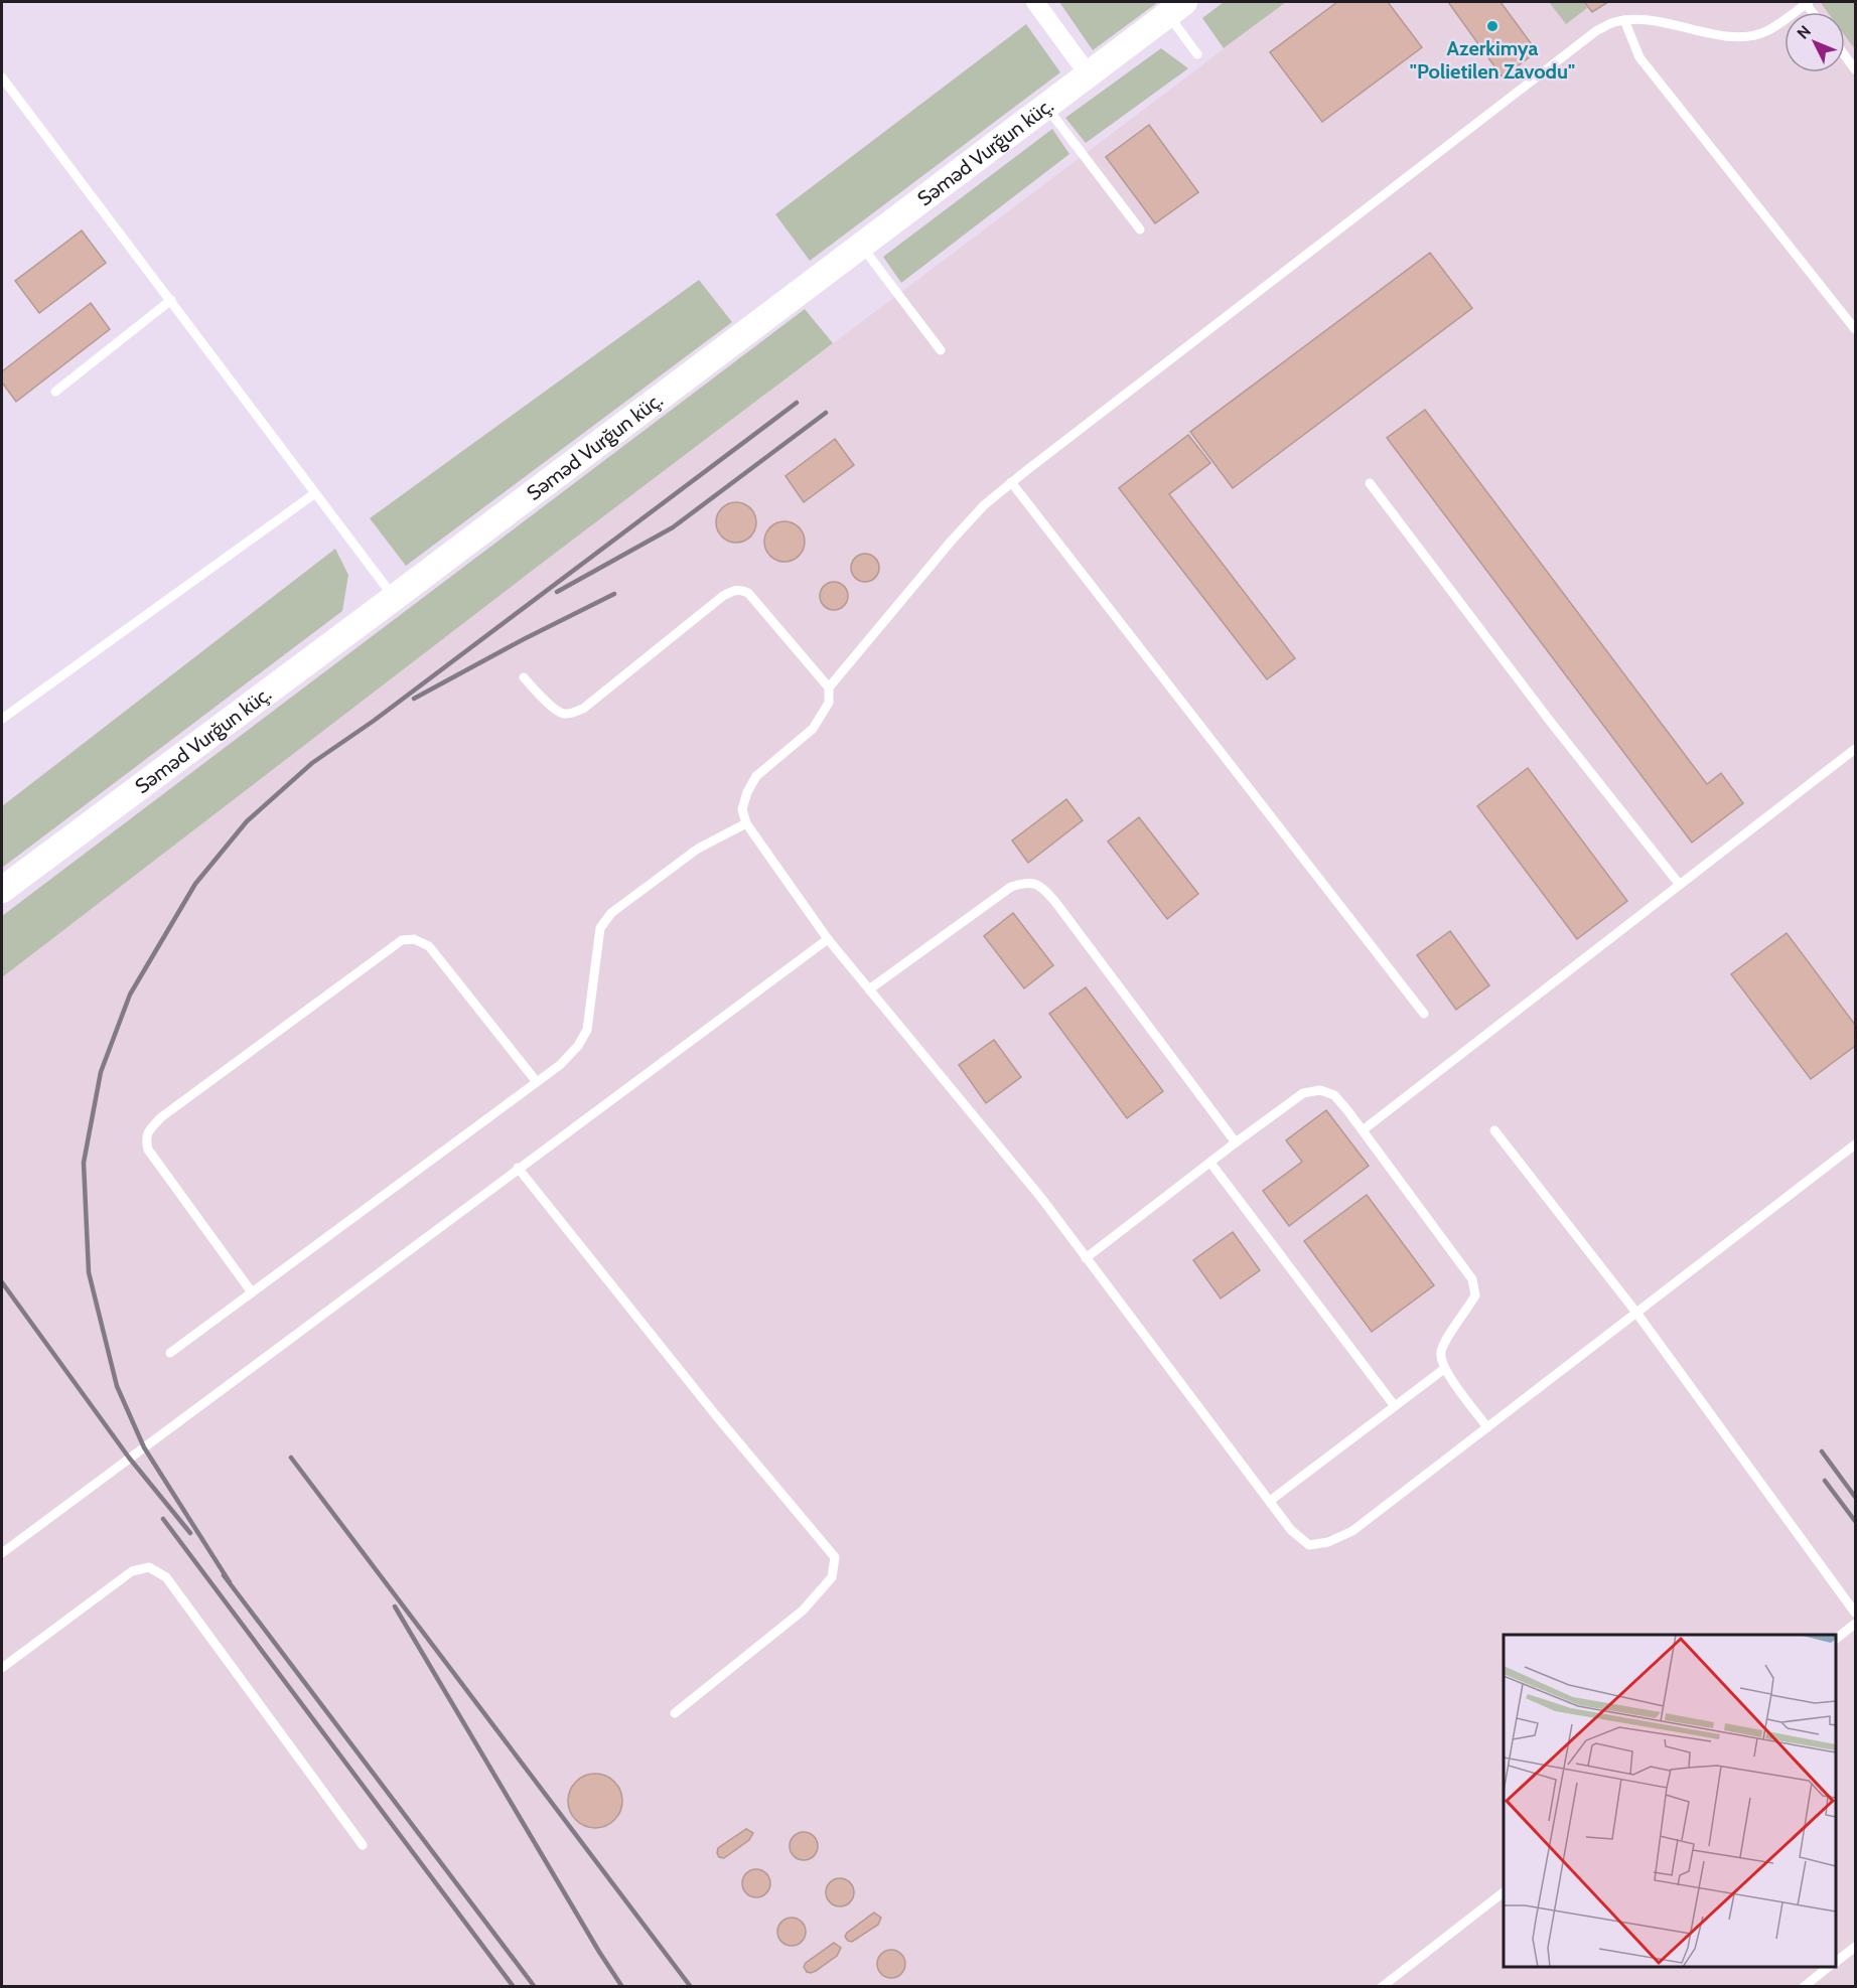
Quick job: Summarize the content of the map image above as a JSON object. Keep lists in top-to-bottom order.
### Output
{
  "streets": {
    "main road": ["Səməd Vurğun küç."]
  },
  "places": ["Azerkimya \"Polietilen Zavodu\""],
  "north": "top left"
}
